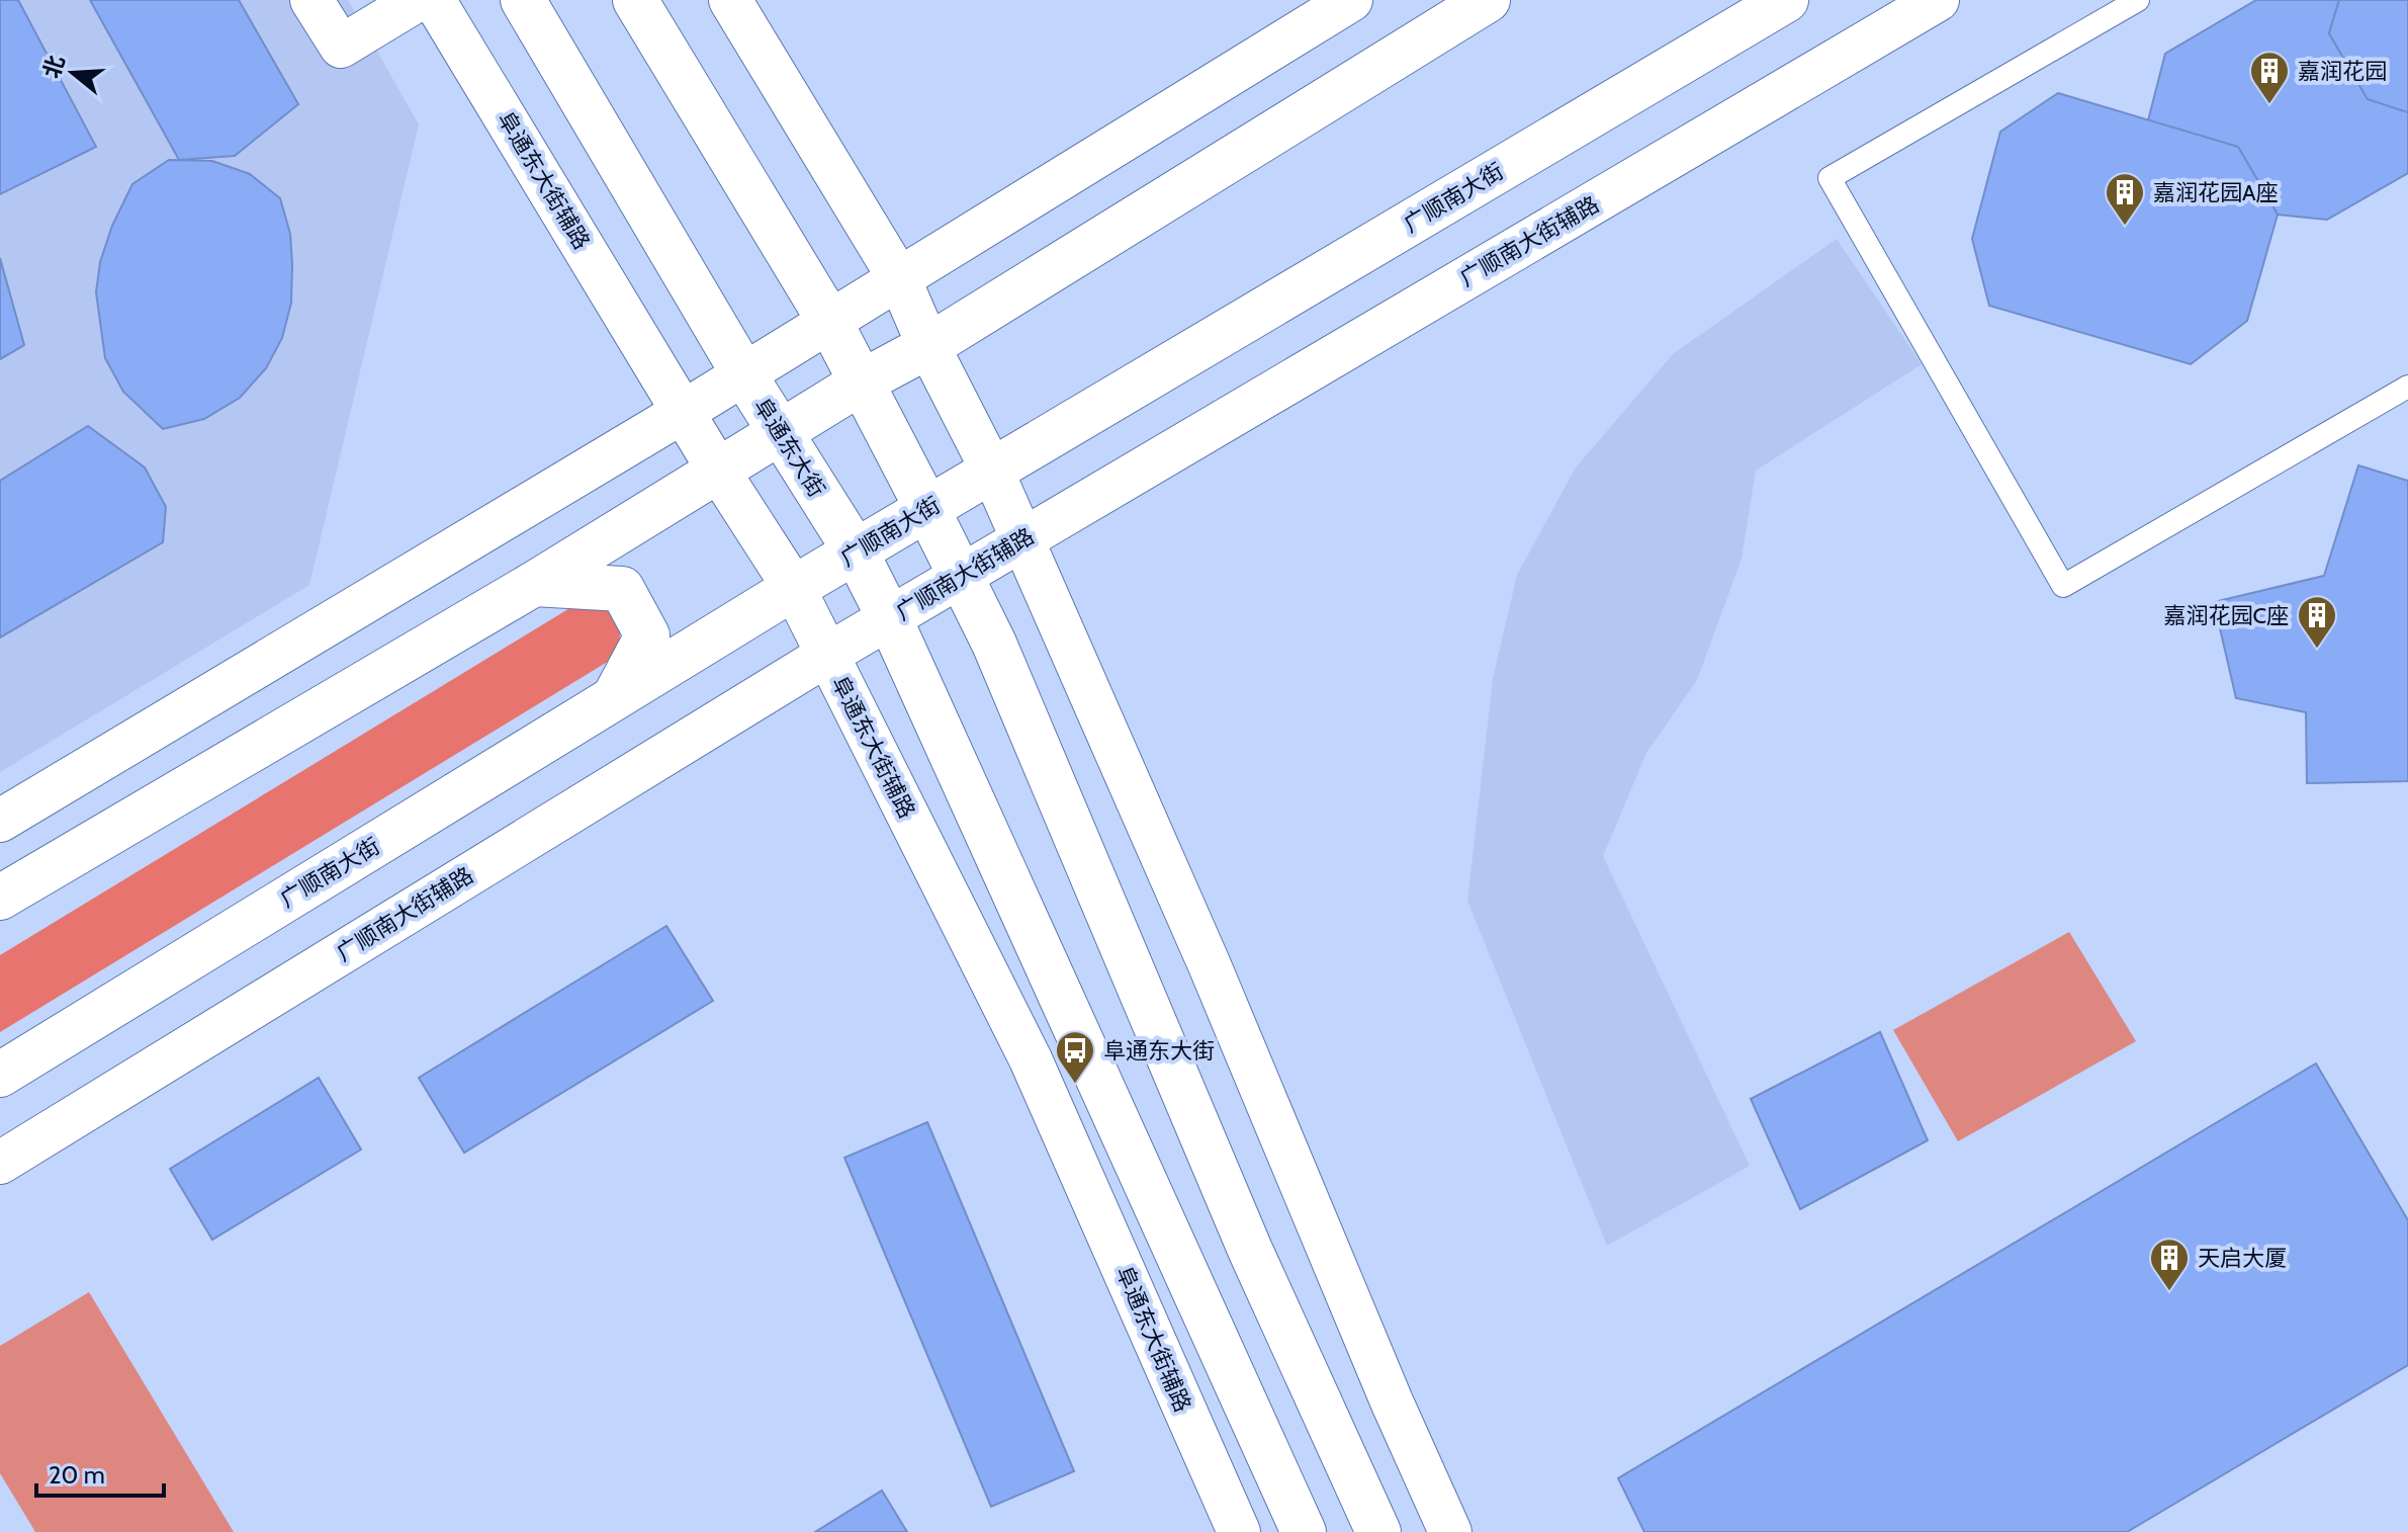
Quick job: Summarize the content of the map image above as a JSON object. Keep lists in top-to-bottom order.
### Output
{
  "streets": {
    "main road": ["广顺南大街", "阜通东大街"],
    "street": ["阜通东大街辅路", "广顺南大街辅路"]
  },
  "crossings": [
    ["阜通东大街辅路", "广顺南大街"],
    ["阜通东大街辅路", "广顺南大街辅路"],
    ["广顺南大街", "阜通东大街"],
    ["广顺南大街辅路", "阜通东大街"]
  ],
  "places": {
    "building": [
      "嘉润花园",
      "嘉润花园A座",
      "嘉润花园C座",
      "天启大厦"
    ],
    "bus stop": ["阜通东大街"]
  },
  "scale_bar": "20 m",
  "north": "left"
}
